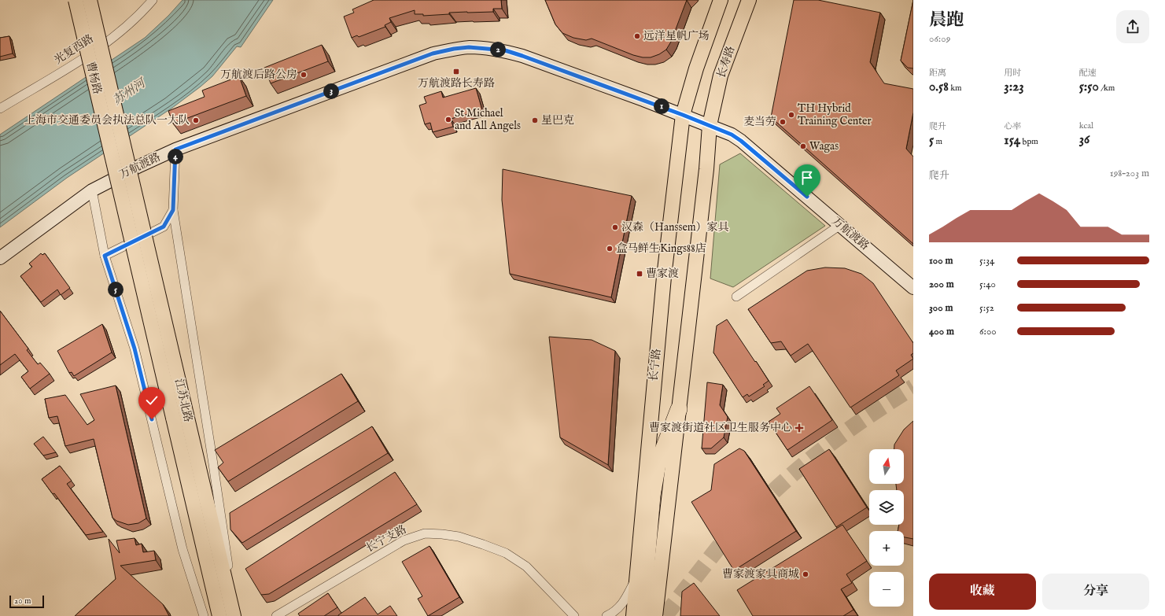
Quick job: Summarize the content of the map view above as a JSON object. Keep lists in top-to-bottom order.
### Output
{
  "streets": {
    "main road": [
      "长寿路",
      "曹杨路",
      "长宁路",
      "江苏北路"
    ],
    "street": ["光复西路", "万航渡路", "长宁支路"]
  },
  "crossings": [
    ["长寿路", "万航渡路"],
    ["曹杨路", "江苏北路"],
    ["万航渡路", "长宁路"]
  ],
  "water": ["苏州河"],
  "places": {
    "other": [
      "远洋星帆广场",
      "万航渡后路公房",
      "TH Hybrid Training Center",
      "St Michael and All Angels",
      "上海市交通委员会执法总队一大队",
      "星巴克",
      "麦当劳",
      "Wagas",
      "汉森（Hanssem）家具",
      "盒马鲜生Kings88店",
      "曹家渡家具商城"
    ],
    "transit": ["万航渡路长寿路", "曹家渡"],
    "health": ["曹家渡街道社区卫生服务中心"]
  },
  "scale_bar": "20 m",
  "north": "top",
  "page": {
    "heading": ["晨跑", "06:09"],
    "pins": [
      "2",
      "3",
      "1",
      "4",
      "5"
    ],
    "stats": [
      ["距离", "0.58 km"],
      ["用时", "3:23"],
      ["配速", "5:50 /km"],
      ["爬升", "5 m"],
      ["心率", "154 bpm"],
      ["kcal", "36"]
    ],
    "chart": ["爬升", "198–203 m"],
    "list": [
      {
        "name": "100 m",
        "note": "5:34"
      },
      {
        "name": "200 m",
        "note": "5:40"
      },
      {
        "name": "300 m",
        "note": "5:52"
      },
      {
        "name": "400 m",
        "note": "6:00"
      }
    ],
    "map_buttons": ["+", "−"],
    "buttons": ["收藏", "分享"],
    "scale": "20 m"
  }
}
